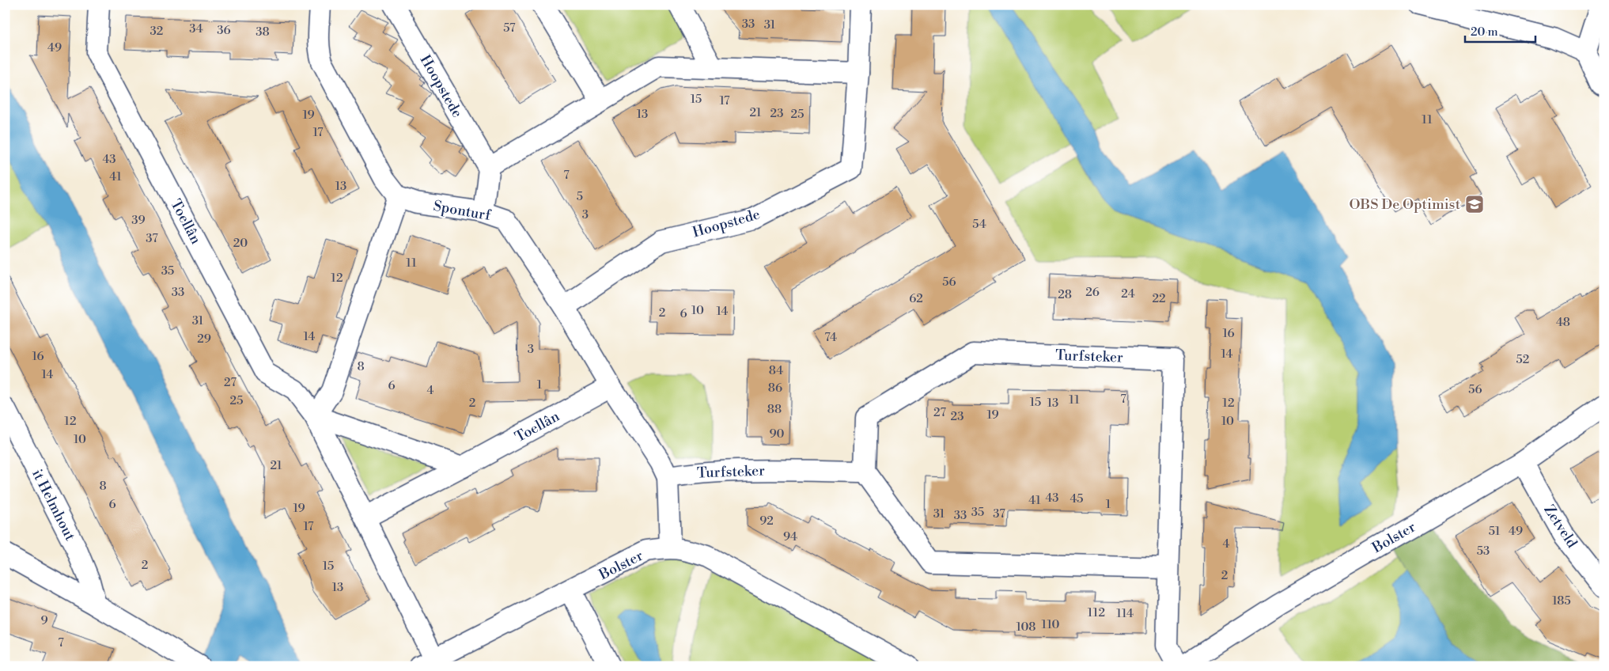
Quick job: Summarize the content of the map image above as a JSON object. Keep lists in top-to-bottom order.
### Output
{
  "streets": {
    "street": [
      "Hoopstede",
      "Sponturf",
      "Toellân",
      "Turfsteker",
      "it Helmhout",
      "Zetveld",
      "Bolster"
    ]
  },
  "crossings": [
    ["Hoopstede", "Sponturf"],
    ["Sponturf", "Toellân"],
    ["Sponturf", "Turfsteker"],
    ["Toellân", "Bolster"],
    ["Zetveld", "Bolster"]
  ],
  "places": {
    "school or university": ["OBS De Optimist"]
  },
  "house_numbers": [
    "33",
    "31",
    "57",
    "34",
    "36",
    "32",
    "38",
    "49",
    "15",
    "17",
    "21",
    "23",
    "13",
    "25",
    "19",
    "11",
    "17",
    "43",
    "7",
    "41",
    "13",
    "5",
    "3",
    "39",
    "54",
    "37",
    "20",
    "11",
    "35",
    "12",
    "56",
    "33",
    "26",
    "24",
    "28",
    "62",
    "22",
    "10",
    "14",
    "2",
    "6",
    "31",
    "48",
    "16",
    "14",
    "74",
    "29",
    "3",
    "14",
    "16",
    "52",
    "8",
    "84",
    "14",
    "27",
    "1",
    "6",
    "86",
    "56",
    "4",
    "7",
    "11",
    "25",
    "15",
    "2",
    "13",
    "12",
    "88",
    "27",
    "19",
    "23",
    "12",
    "10",
    "90",
    "10",
    "21",
    "8",
    "43",
    "45",
    "41",
    "6",
    "1",
    "19",
    "35",
    "31",
    "37",
    "33",
    "92",
    "17",
    "51",
    "49",
    "94",
    "4",
    "53",
    "2",
    "15",
    "2",
    "13",
    "185",
    "112",
    "114",
    "9",
    "110",
    "108",
    "7"
  ],
  "scale_bar": "20 m"
}
